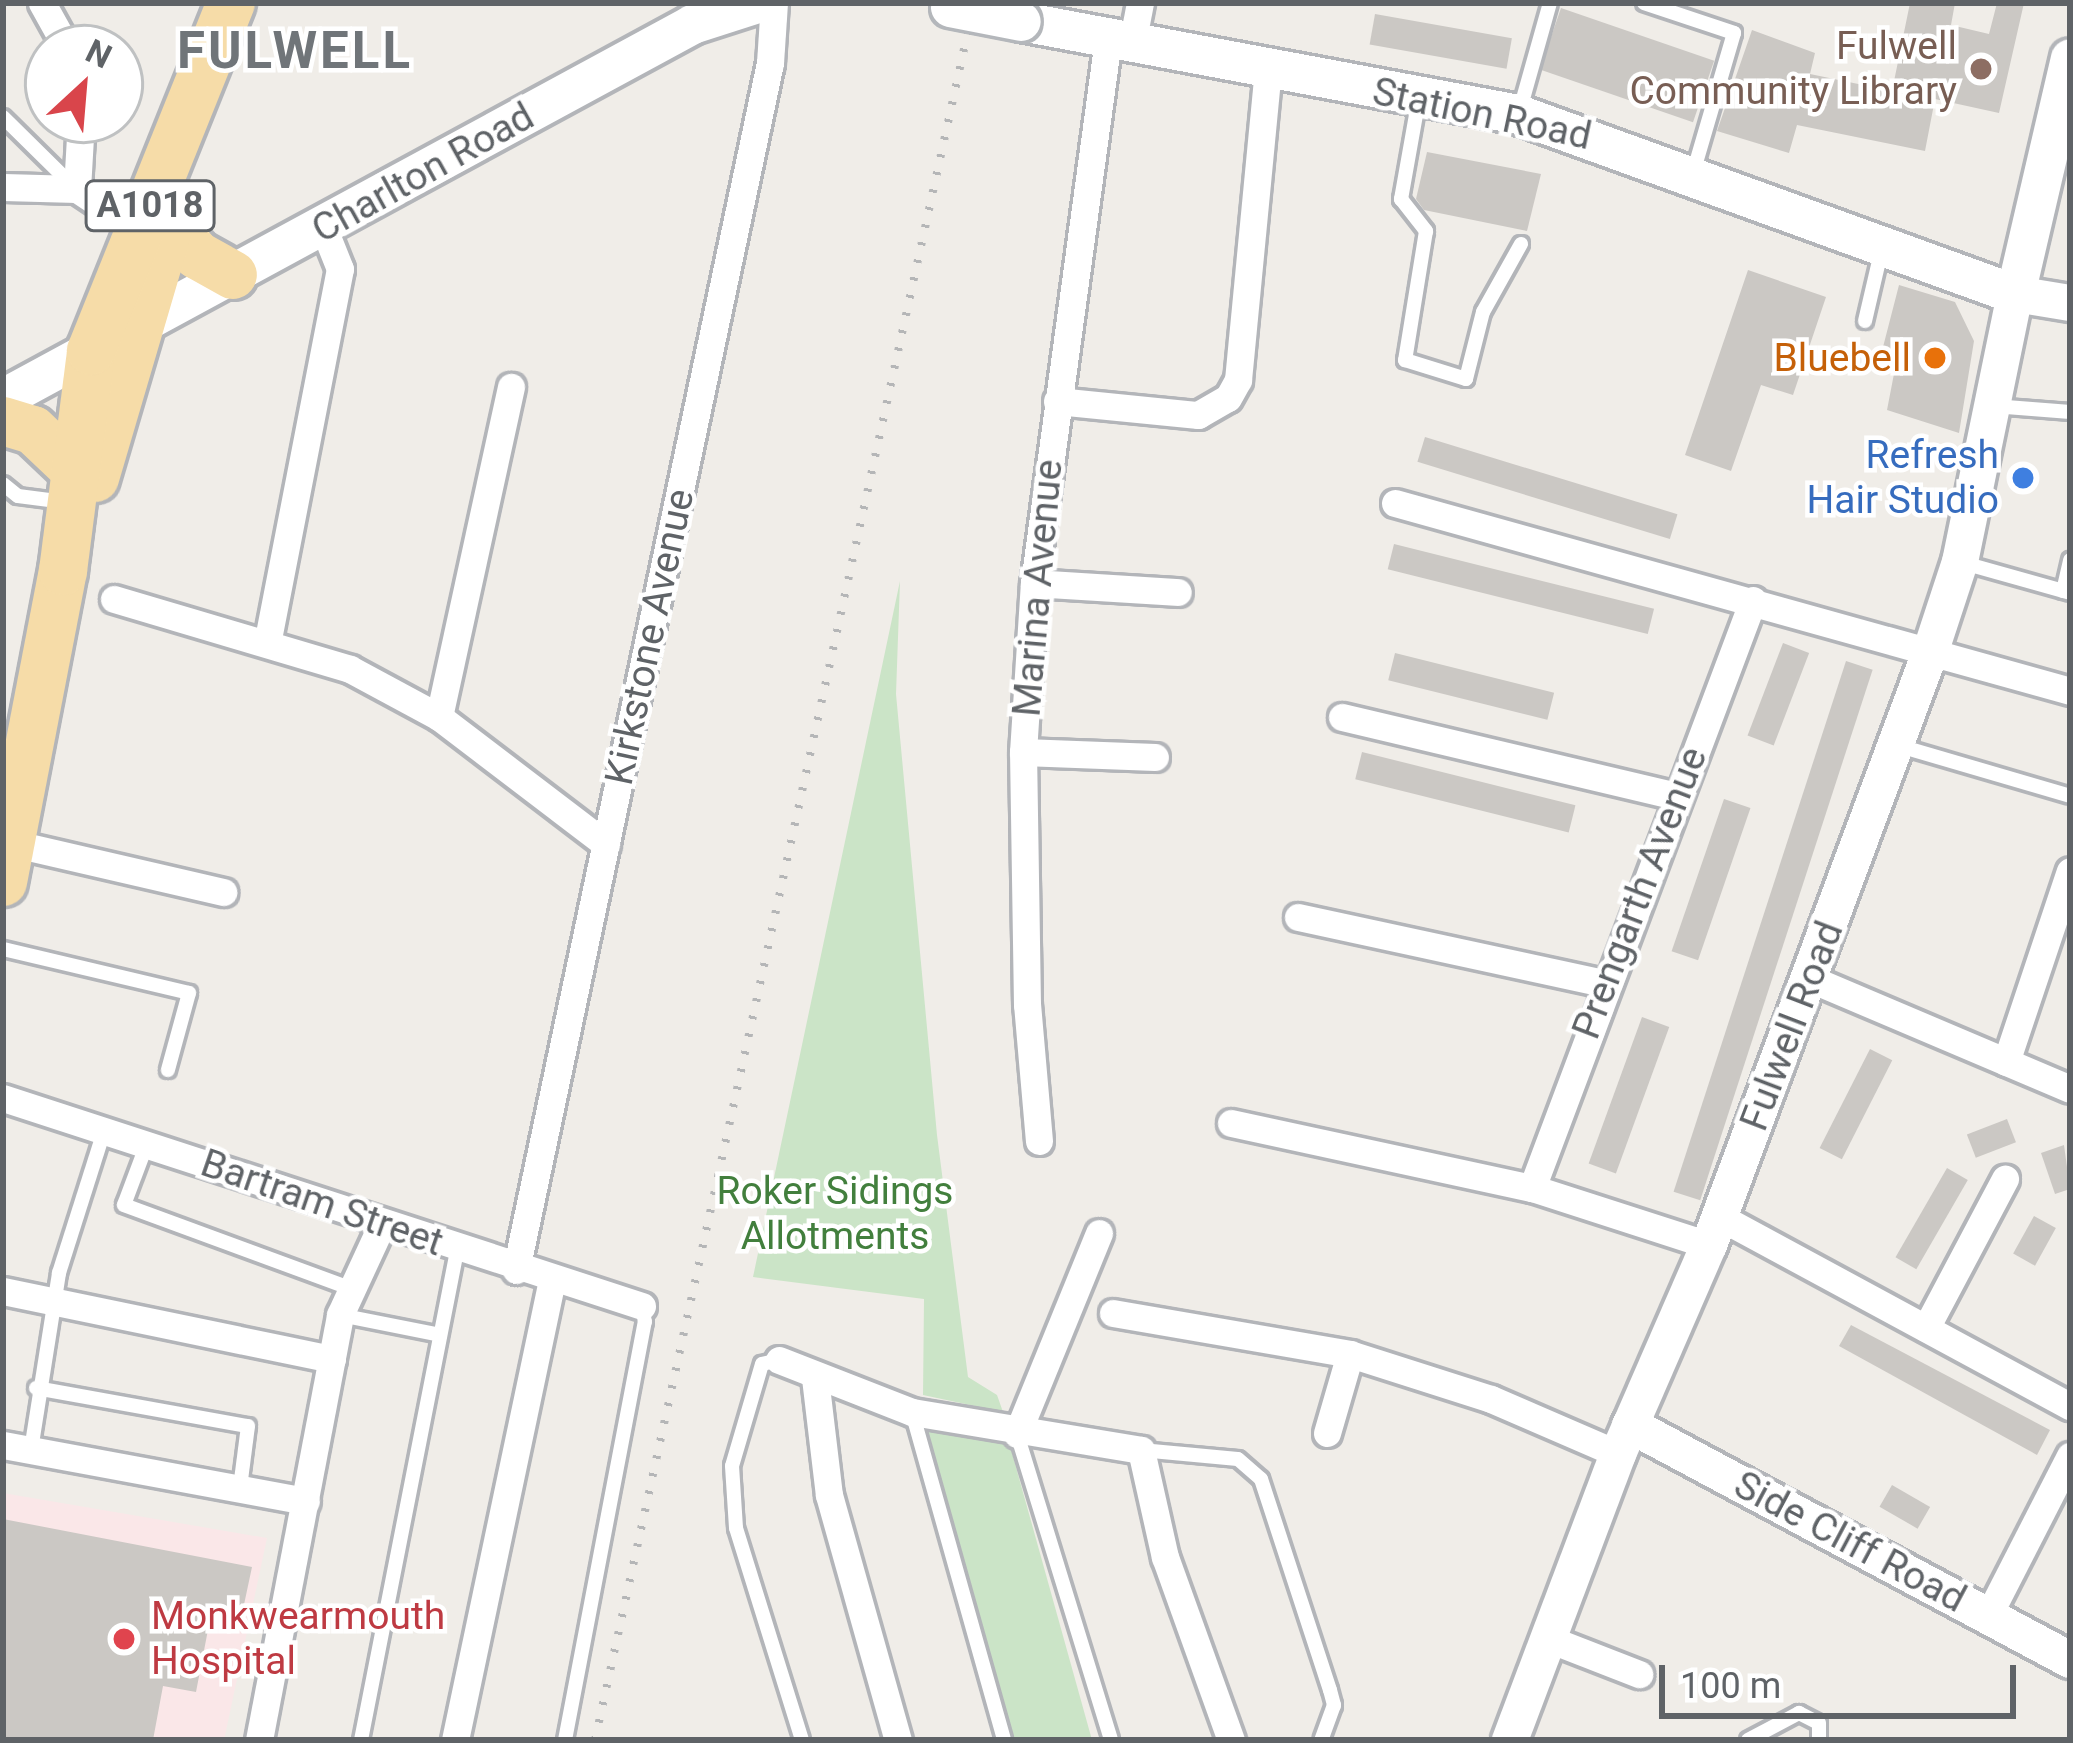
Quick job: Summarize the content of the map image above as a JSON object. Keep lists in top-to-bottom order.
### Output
{
  "streets": {
    "highway": ["A1018"],
    "main road": ["Station Road", "Charlton Road"],
    "street": [
      "Marina Avenue",
      "Kirkstone Avenue",
      "Prengarth Avenue",
      "Fulwell Road",
      "Bartram Street",
      "Side Cliff Road"
    ]
  },
  "crossings": [
    ["Station Road", "Marina Avenue"],
    ["Station Road", "Fulwell Road"],
    ["Charlton Road", "A1018"],
    ["Kirkstone Avenue", "Bartram Street"],
    ["Fulwell Road", "Side Cliff Road"]
  ],
  "districts": ["FULWELL"],
  "parks": ["Roker Sidings Allotments"],
  "places": [
    "Fulwell Community Library",
    "Bluebell",
    "Refresh Hair Studio",
    "Monkwearmouth Hospital"
  ],
  "scale_bar": "100 m",
  "north": "top right"
}
